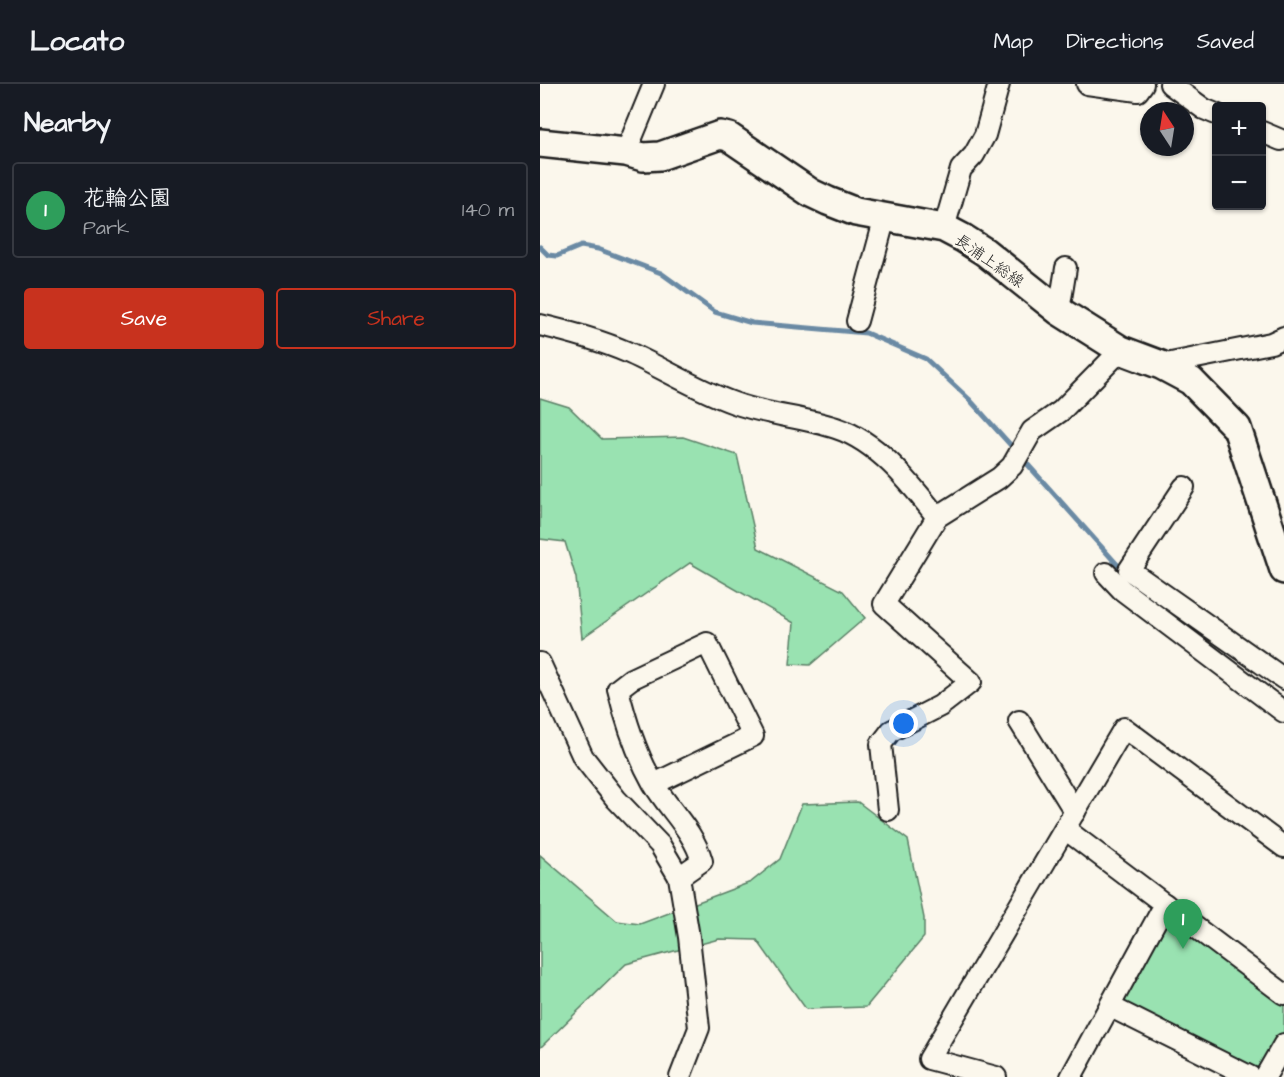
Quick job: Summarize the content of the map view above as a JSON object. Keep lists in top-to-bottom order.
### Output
{
  "streets": {
    "main road": ["長浦上総線"]
  },
  "north": "top",
  "page": {
    "header": "Locato",
    "nav": ["Map", "Directions", "Saved"],
    "heading": "Nearby",
    "map_buttons": ["+", "−"],
    "list": [
      {
        "mark": "1",
        "name": "花輪公園",
        "note": "Park",
        "value": "140 m"
      }
    ],
    "buttons": ["Save", "Share"],
    "pins": "1"
  }
}
